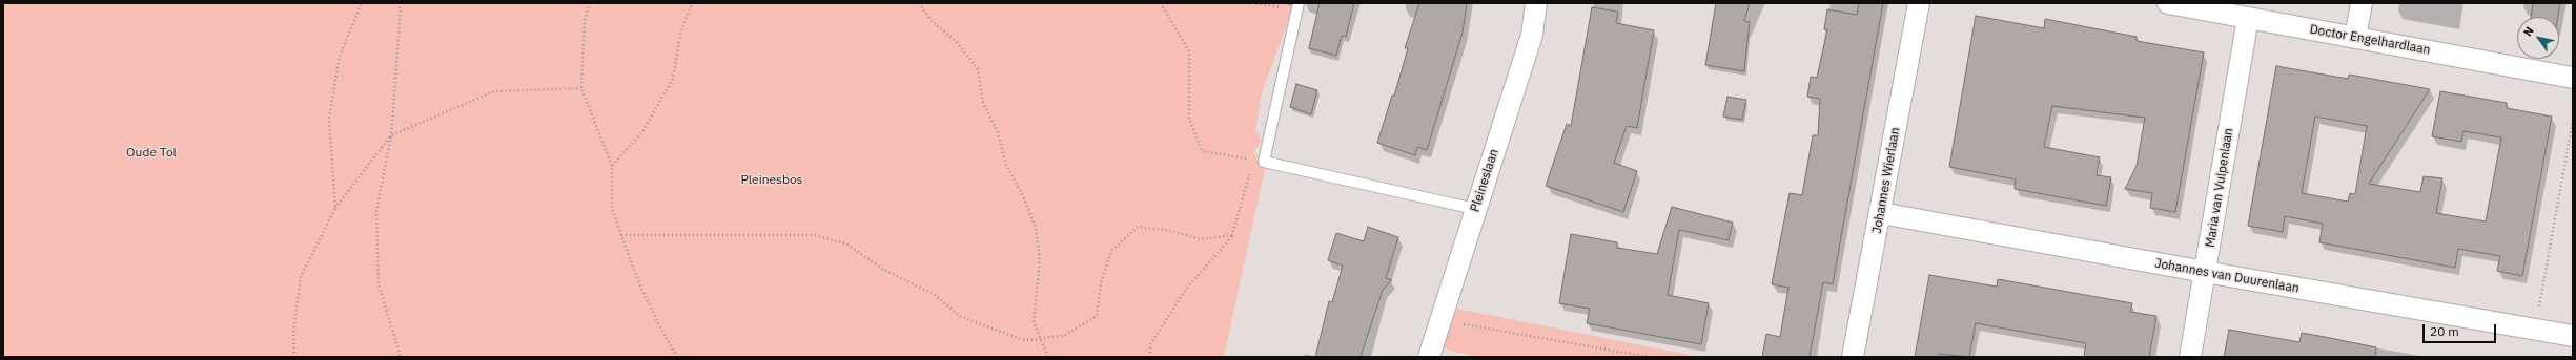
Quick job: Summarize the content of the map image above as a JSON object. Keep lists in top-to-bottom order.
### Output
{
  "streets": {
    "street": [
      "Doctor Engelhardlaan",
      "Pleineslaan",
      "Johannes Wierlaan",
      "Maria van Vulpenlaan",
      "Johannes van Duurenlaan"
    ]
  },
  "crossings": [
    ["Doctor Engelhardlaan", "Maria van Vulpenlaan"],
    ["Johannes Wierlaan", "Johannes van Duurenlaan"],
    ["Maria van Vulpenlaan", "Johannes van Duurenlaan"]
  ],
  "parks": ["Oude Tol", "Pleinesbos"],
  "scale_bar": "20 m",
  "north": "top left"
}
